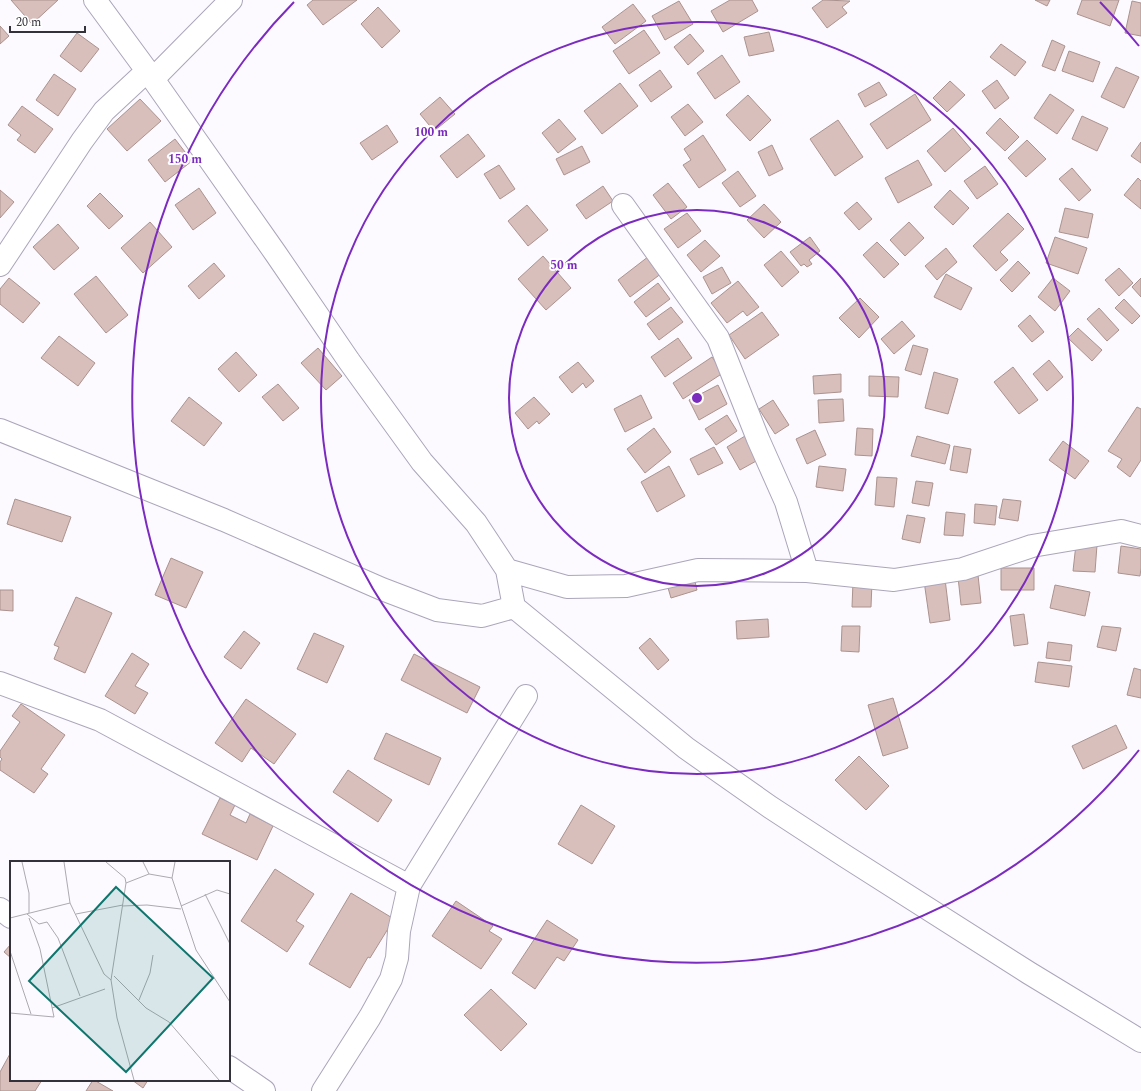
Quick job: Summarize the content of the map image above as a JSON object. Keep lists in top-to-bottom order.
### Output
{
  "scale_bar": "20 m",
  "rings": ["100 m", "150 m", "50 m"]
}
